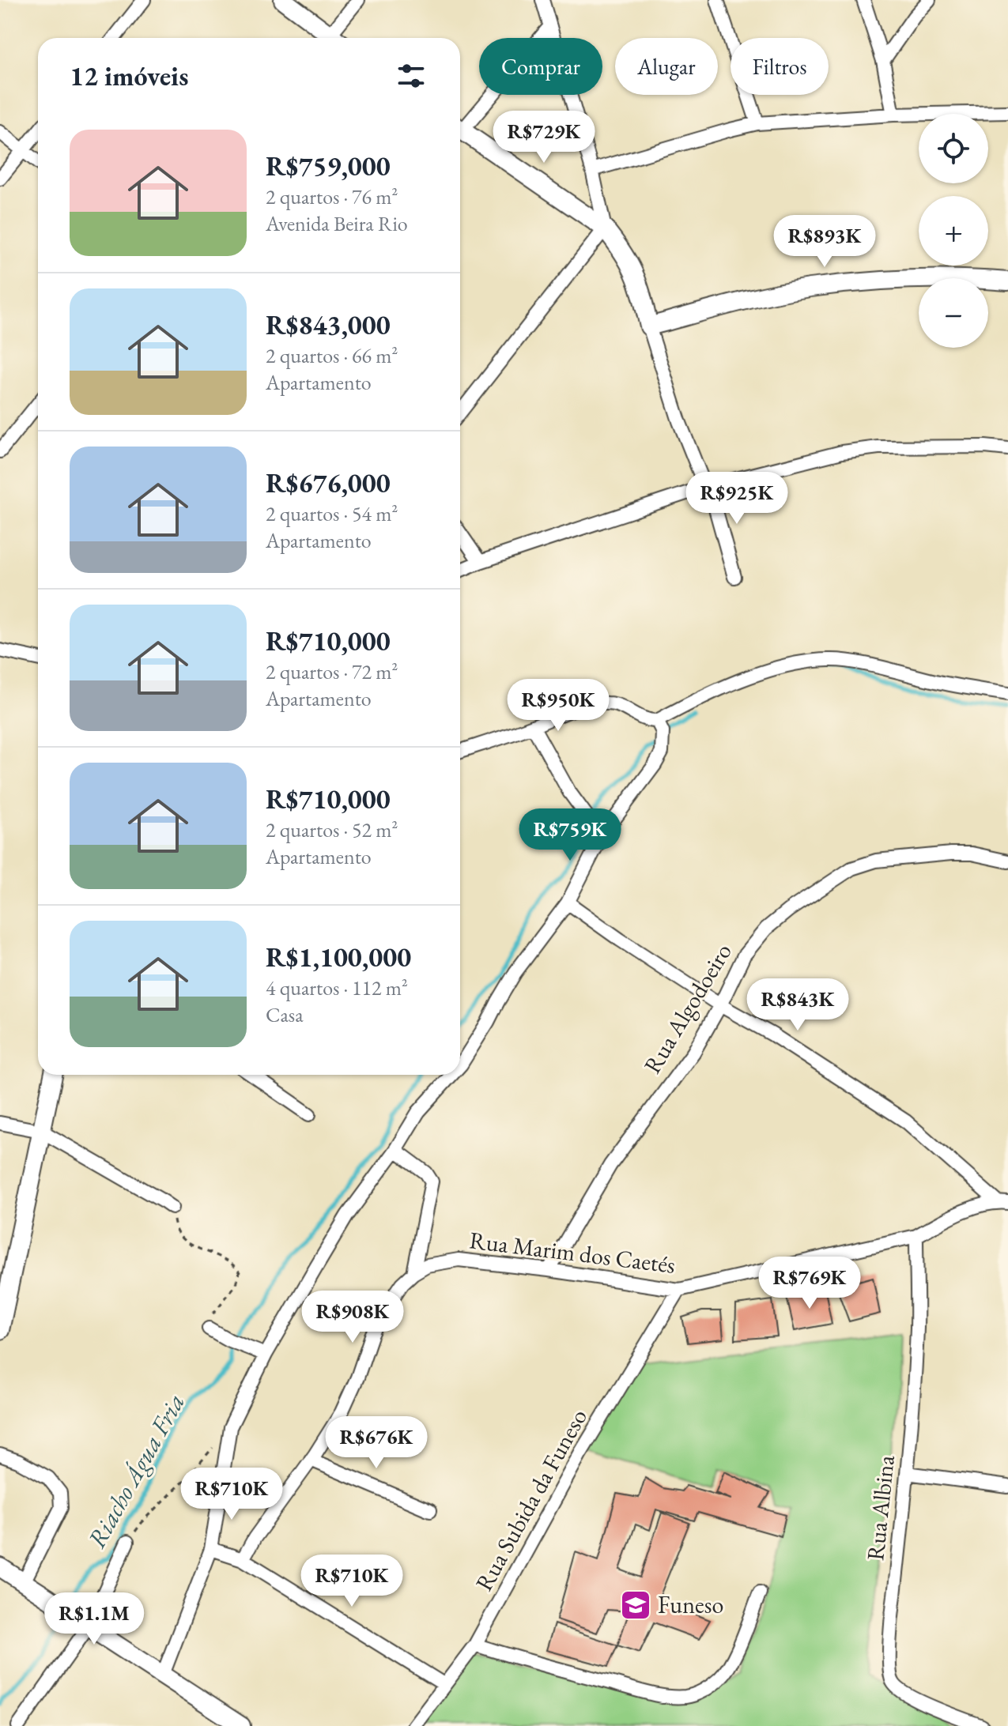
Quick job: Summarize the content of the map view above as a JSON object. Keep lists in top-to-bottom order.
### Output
{
  "streets": {
    "street": [
      "Rua Algodoeiro",
      "Rua Marim dos Caetés",
      "Rua Subida da Funeso",
      "Rua Albina"
    ]
  },
  "crossings": [
    ["Rua Algodoeiro", "Rua Marim dos Caetés"],
    ["Rua Marim dos Caetés", "Rua Subida da Funeso"],
    ["Rua Marim dos Caetés", "Rua Albina"]
  ],
  "water": ["Riacho Água Fria"],
  "places": {
    "school or university": ["Funeso"]
  },
  "page": {
    "chip": ["Comprar", "Alugar", "Filtros"],
    "heading": "12 imóveis",
    "price": [
      "R$729K",
      "R$893K",
      "R$925K",
      "R$950K",
      "R$759K",
      "R$843K",
      "R$769K",
      "R$908K",
      "R$676K",
      "R$710K",
      "R$710K",
      "R$1.1M"
    ],
    "map_buttons": ["+", "−"],
    "list": [
      {
        "name": "R$759,000",
        "note": "2 quartos · 76 m² · Avenida Beira Rio"
      },
      {
        "name": "R$843,000",
        "note": "2 quartos · 66 m² · Apartamento"
      },
      {
        "name": "R$676,000",
        "note": "2 quartos · 54 m² · Apartamento"
      },
      {
        "name": "R$710,000",
        "note": "2 quartos · 72 m² · Apartamento"
      },
      {
        "name": "R$710,000",
        "note": "2 quartos · 52 m² · Apartamento"
      },
      {
        "name": "R$1,100,000",
        "note": "4 quartos · 112 m² · Casa"
      }
    ]
  }
}
